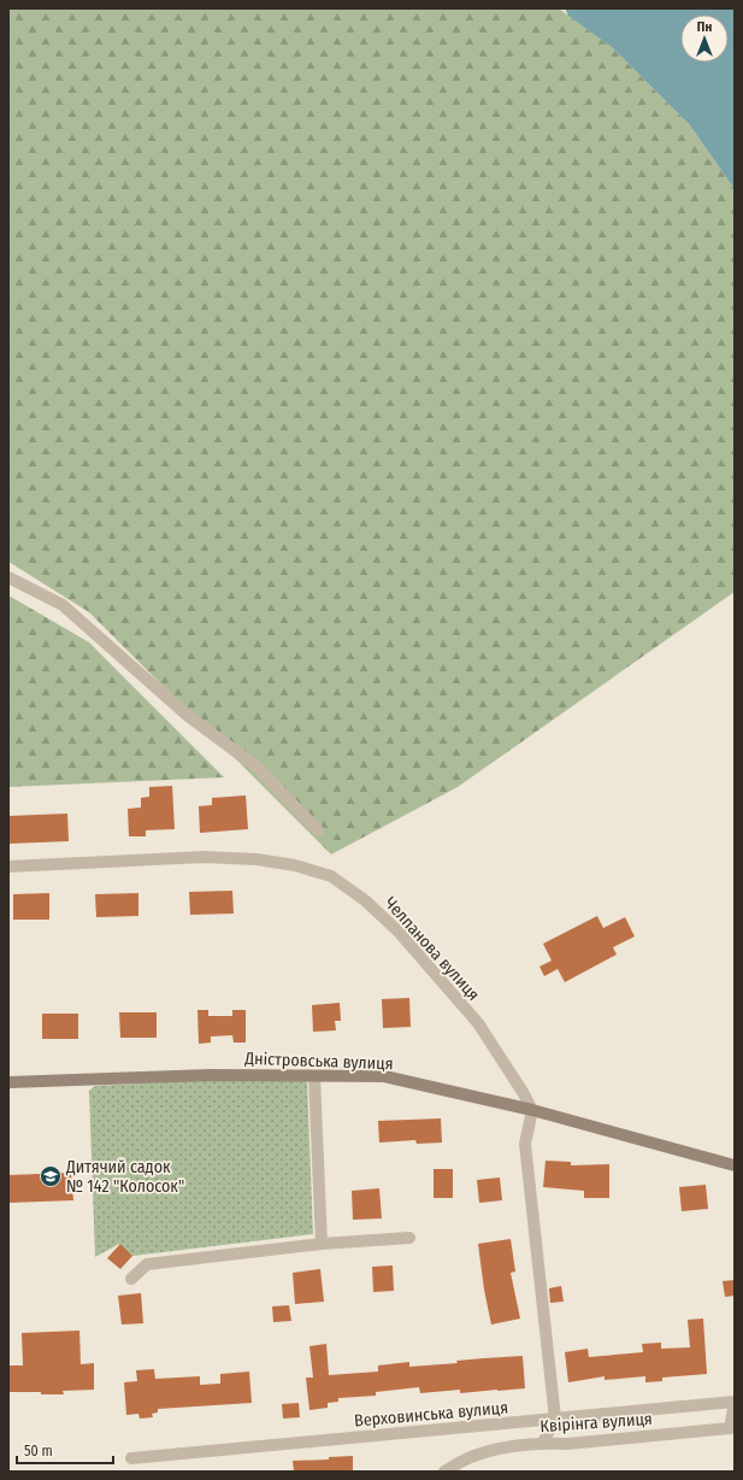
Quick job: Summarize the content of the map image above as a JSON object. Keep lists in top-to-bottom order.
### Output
{
  "streets": {
    "street": [
      "Челпанова вулиця",
      "Дністровська вулиця",
      "Верховинська вулиця",
      "Квірінга вулиця"
    ]
  },
  "crossings": [
    ["Челпанова вулиця", "Дністровська вулиця"],
    ["Верховинська вулиця", "Квірінга вулиця"]
  ],
  "places": {
    "school or university": ["Дитячий садок № 142 \"Колосок\""]
  },
  "scale_bar": "50 m",
  "north": "top"
}
